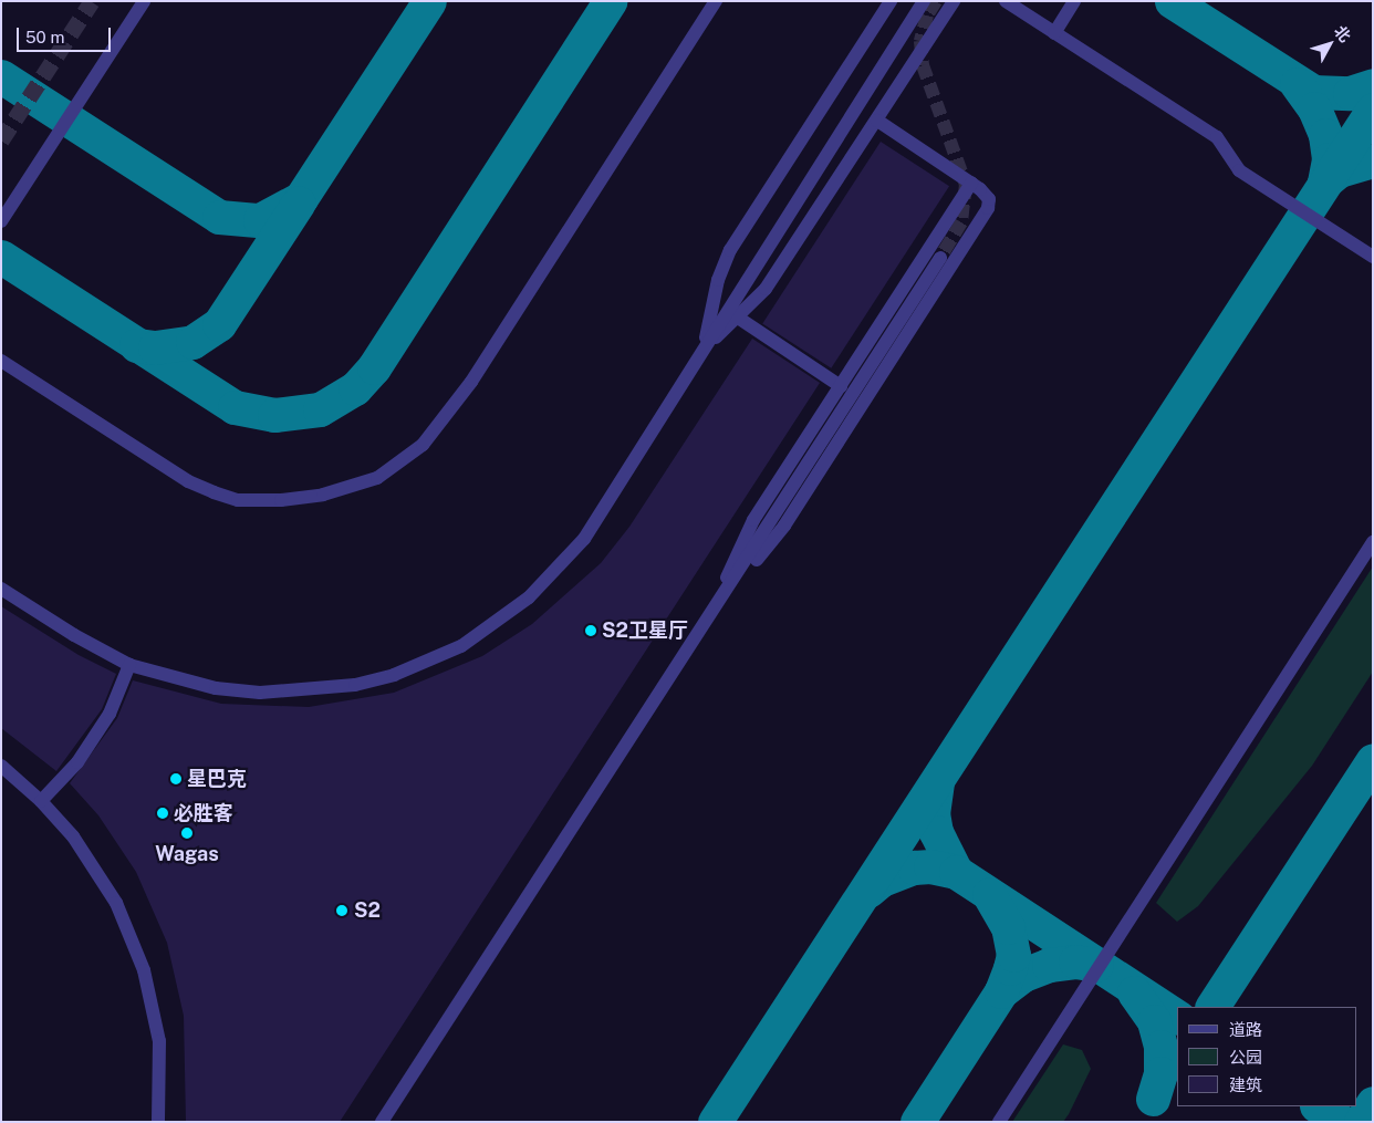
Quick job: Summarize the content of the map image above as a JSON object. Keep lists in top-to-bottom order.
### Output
{
  "places": [
    "S2卫星厅",
    "星巴克",
    "必胜客",
    "Wagas",
    "S2"
  ],
  "legend": ["道路", "公园", "建筑"],
  "scale_bar": "50 m",
  "north": "top right"
}
